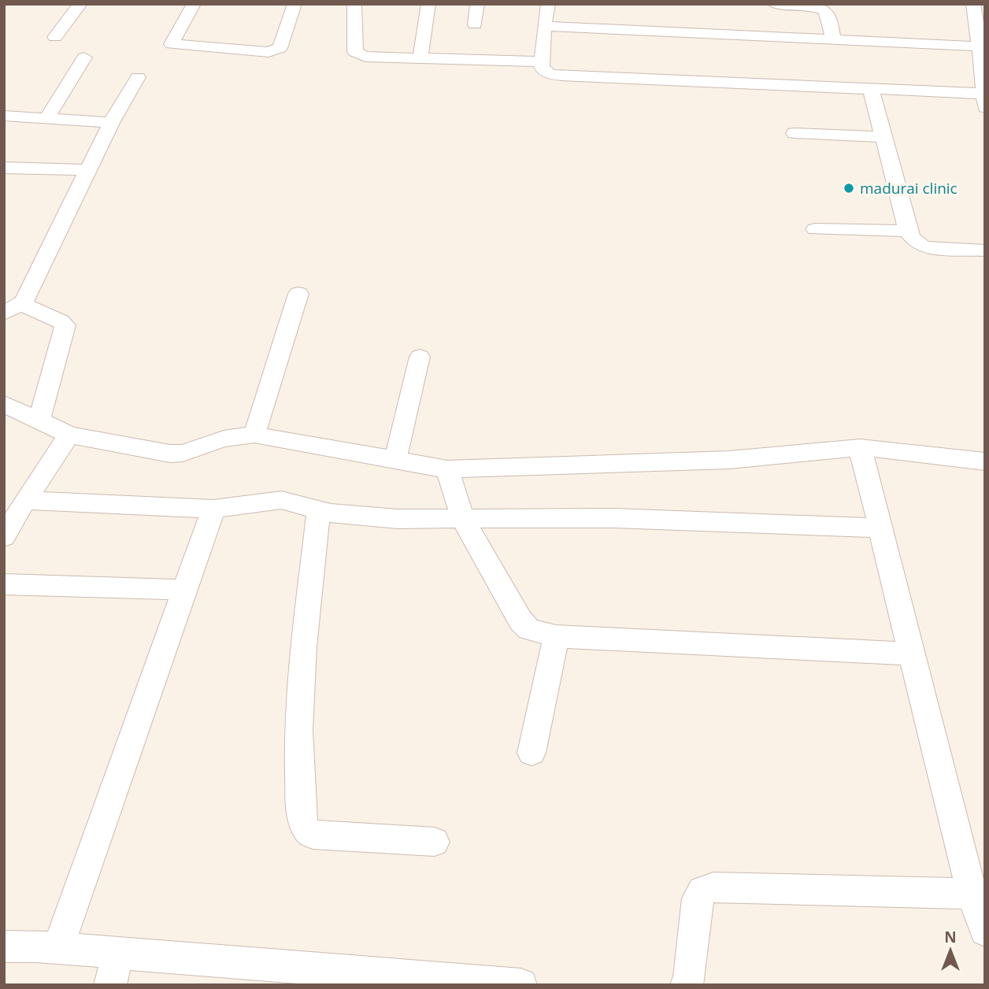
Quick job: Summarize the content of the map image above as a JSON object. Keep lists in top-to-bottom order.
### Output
{
  "places": ["madurai clinic"],
  "north": "top"
}
